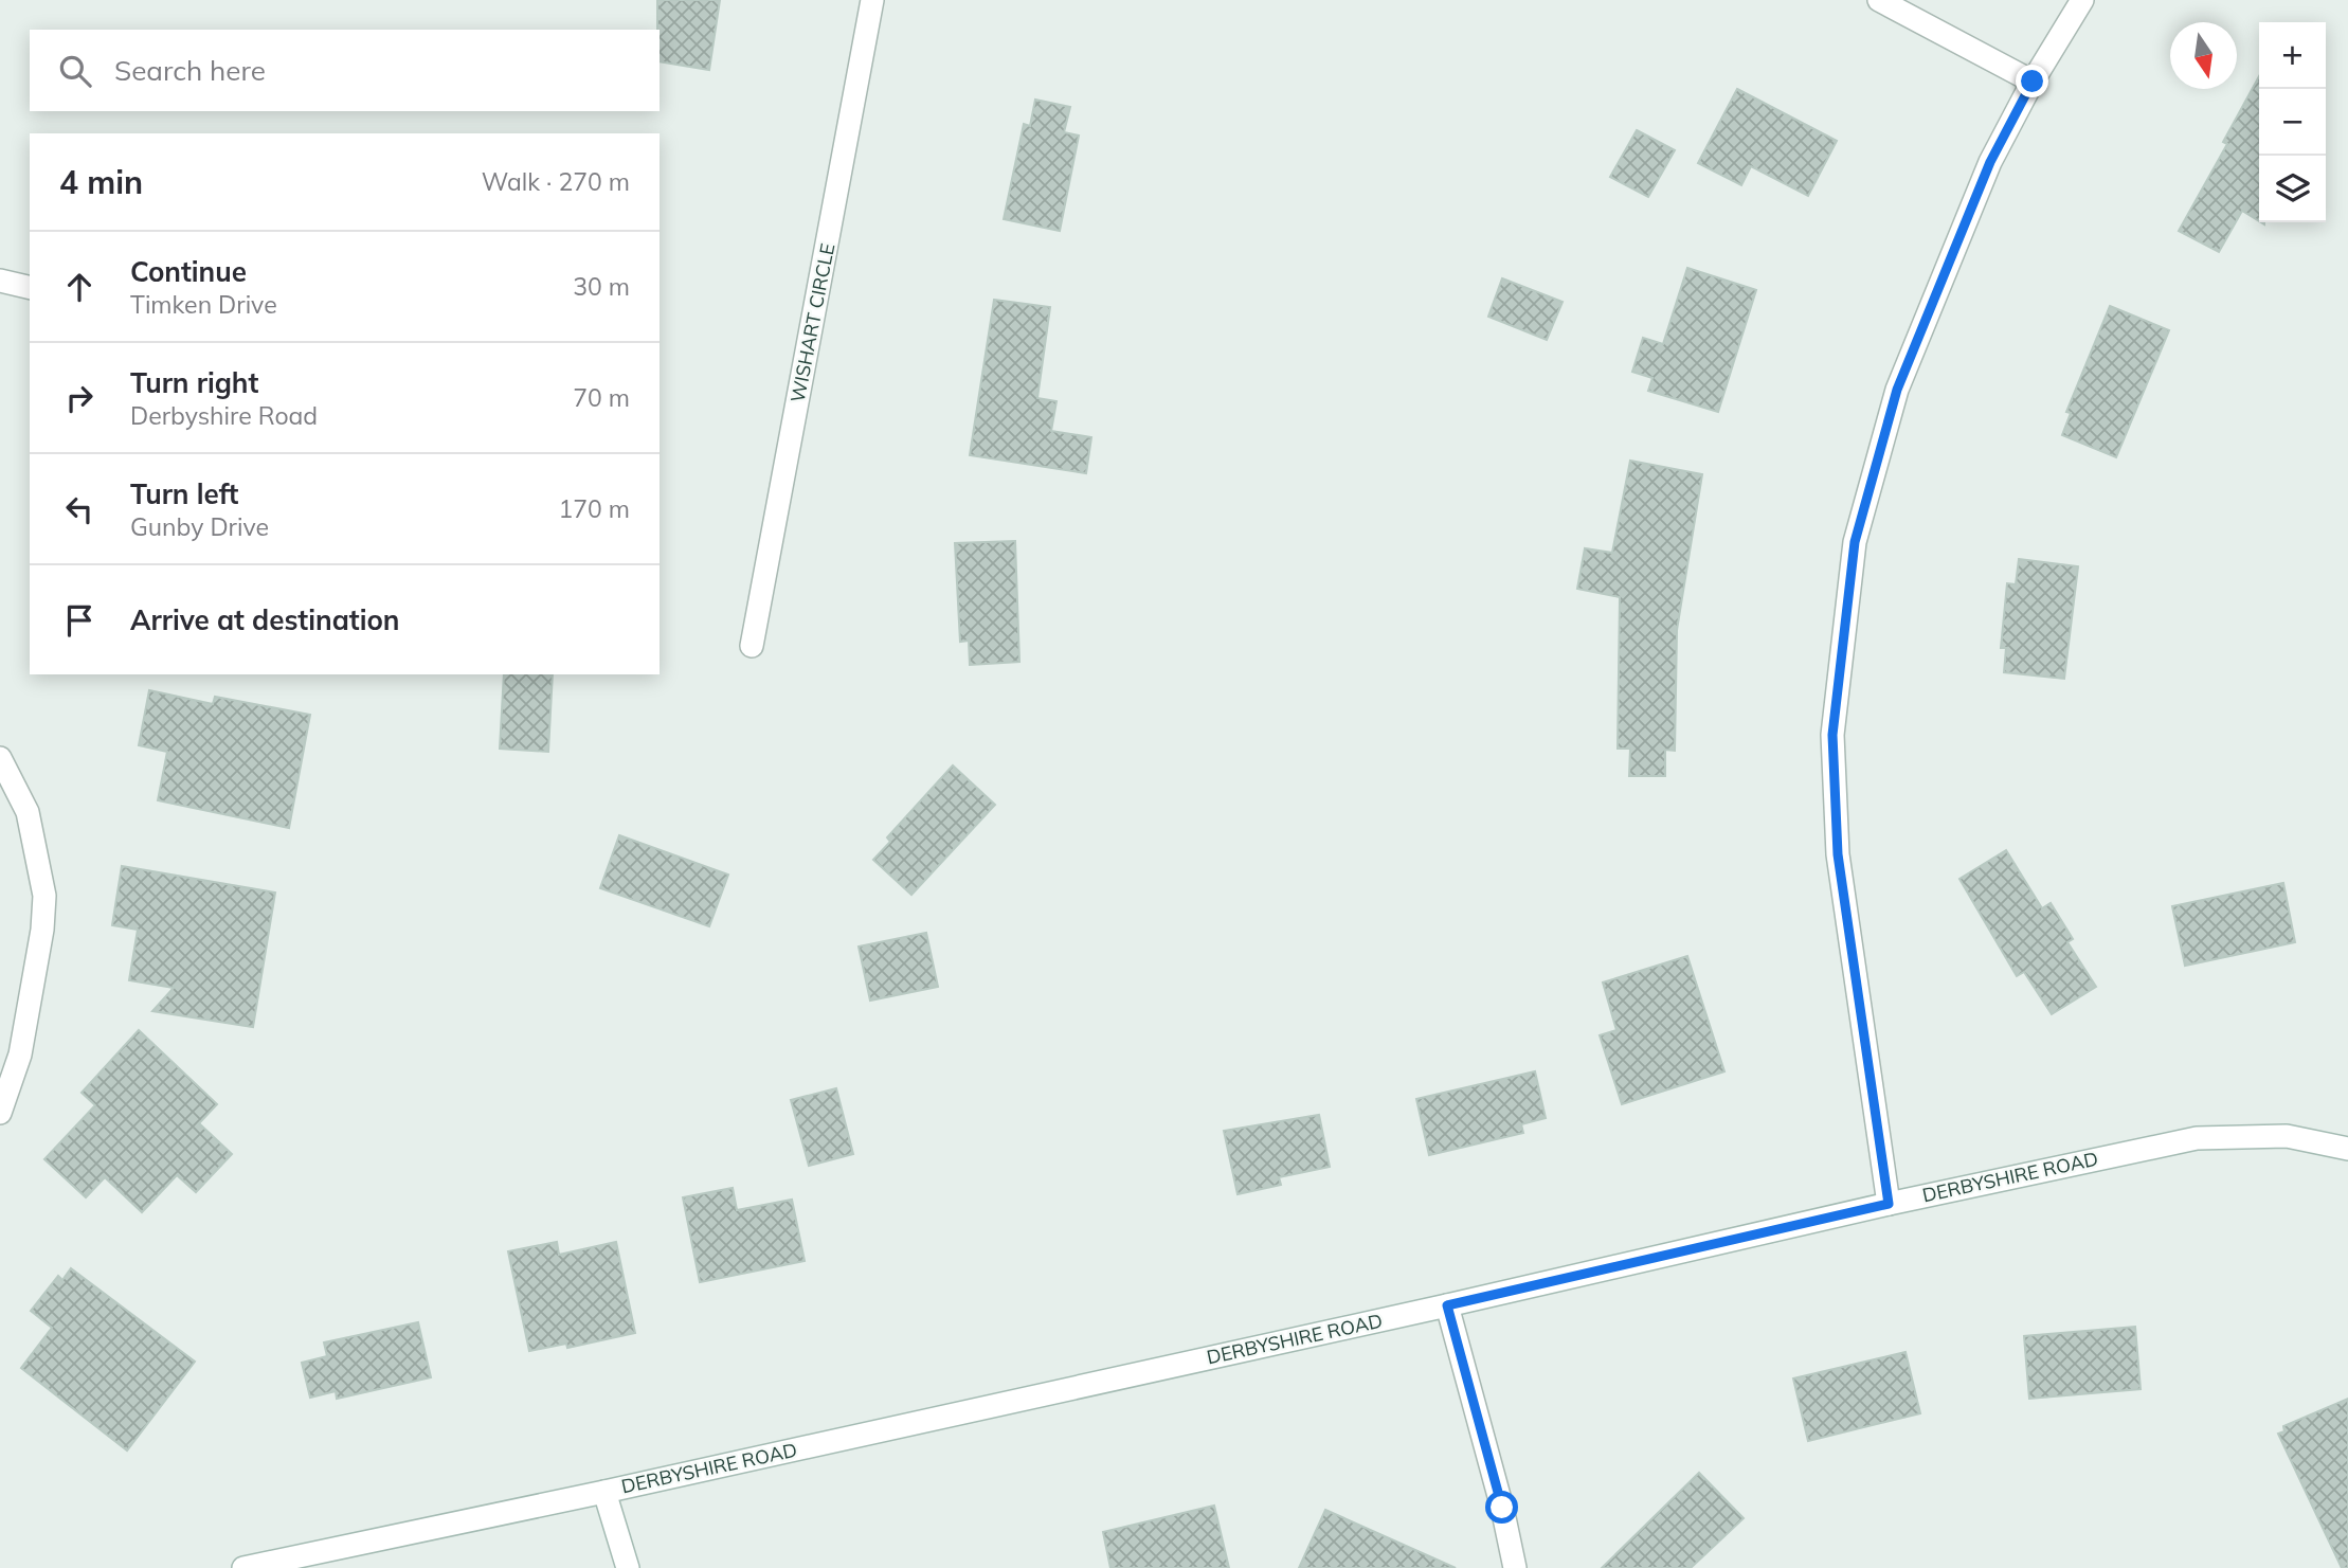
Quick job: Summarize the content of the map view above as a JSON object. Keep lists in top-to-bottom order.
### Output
{
  "streets": {
    "street": ["WISHART CIRCLE", "DERBYSHIRE ROAD"]
  },
  "north": "bottom",
  "page": {
    "map_buttons": ["+", "−"],
    "search": "Search here",
    "heading": ["4 min", "Walk · 270 m"],
    "list": [
      ["Continue", "Timken Drive", "30 m"],
      ["Turn right", "Derbyshire Road", "70 m"],
      ["Turn left", "Gunby Drive", "170 m"],
      "Arrive at destination"
    ]
  }
}
